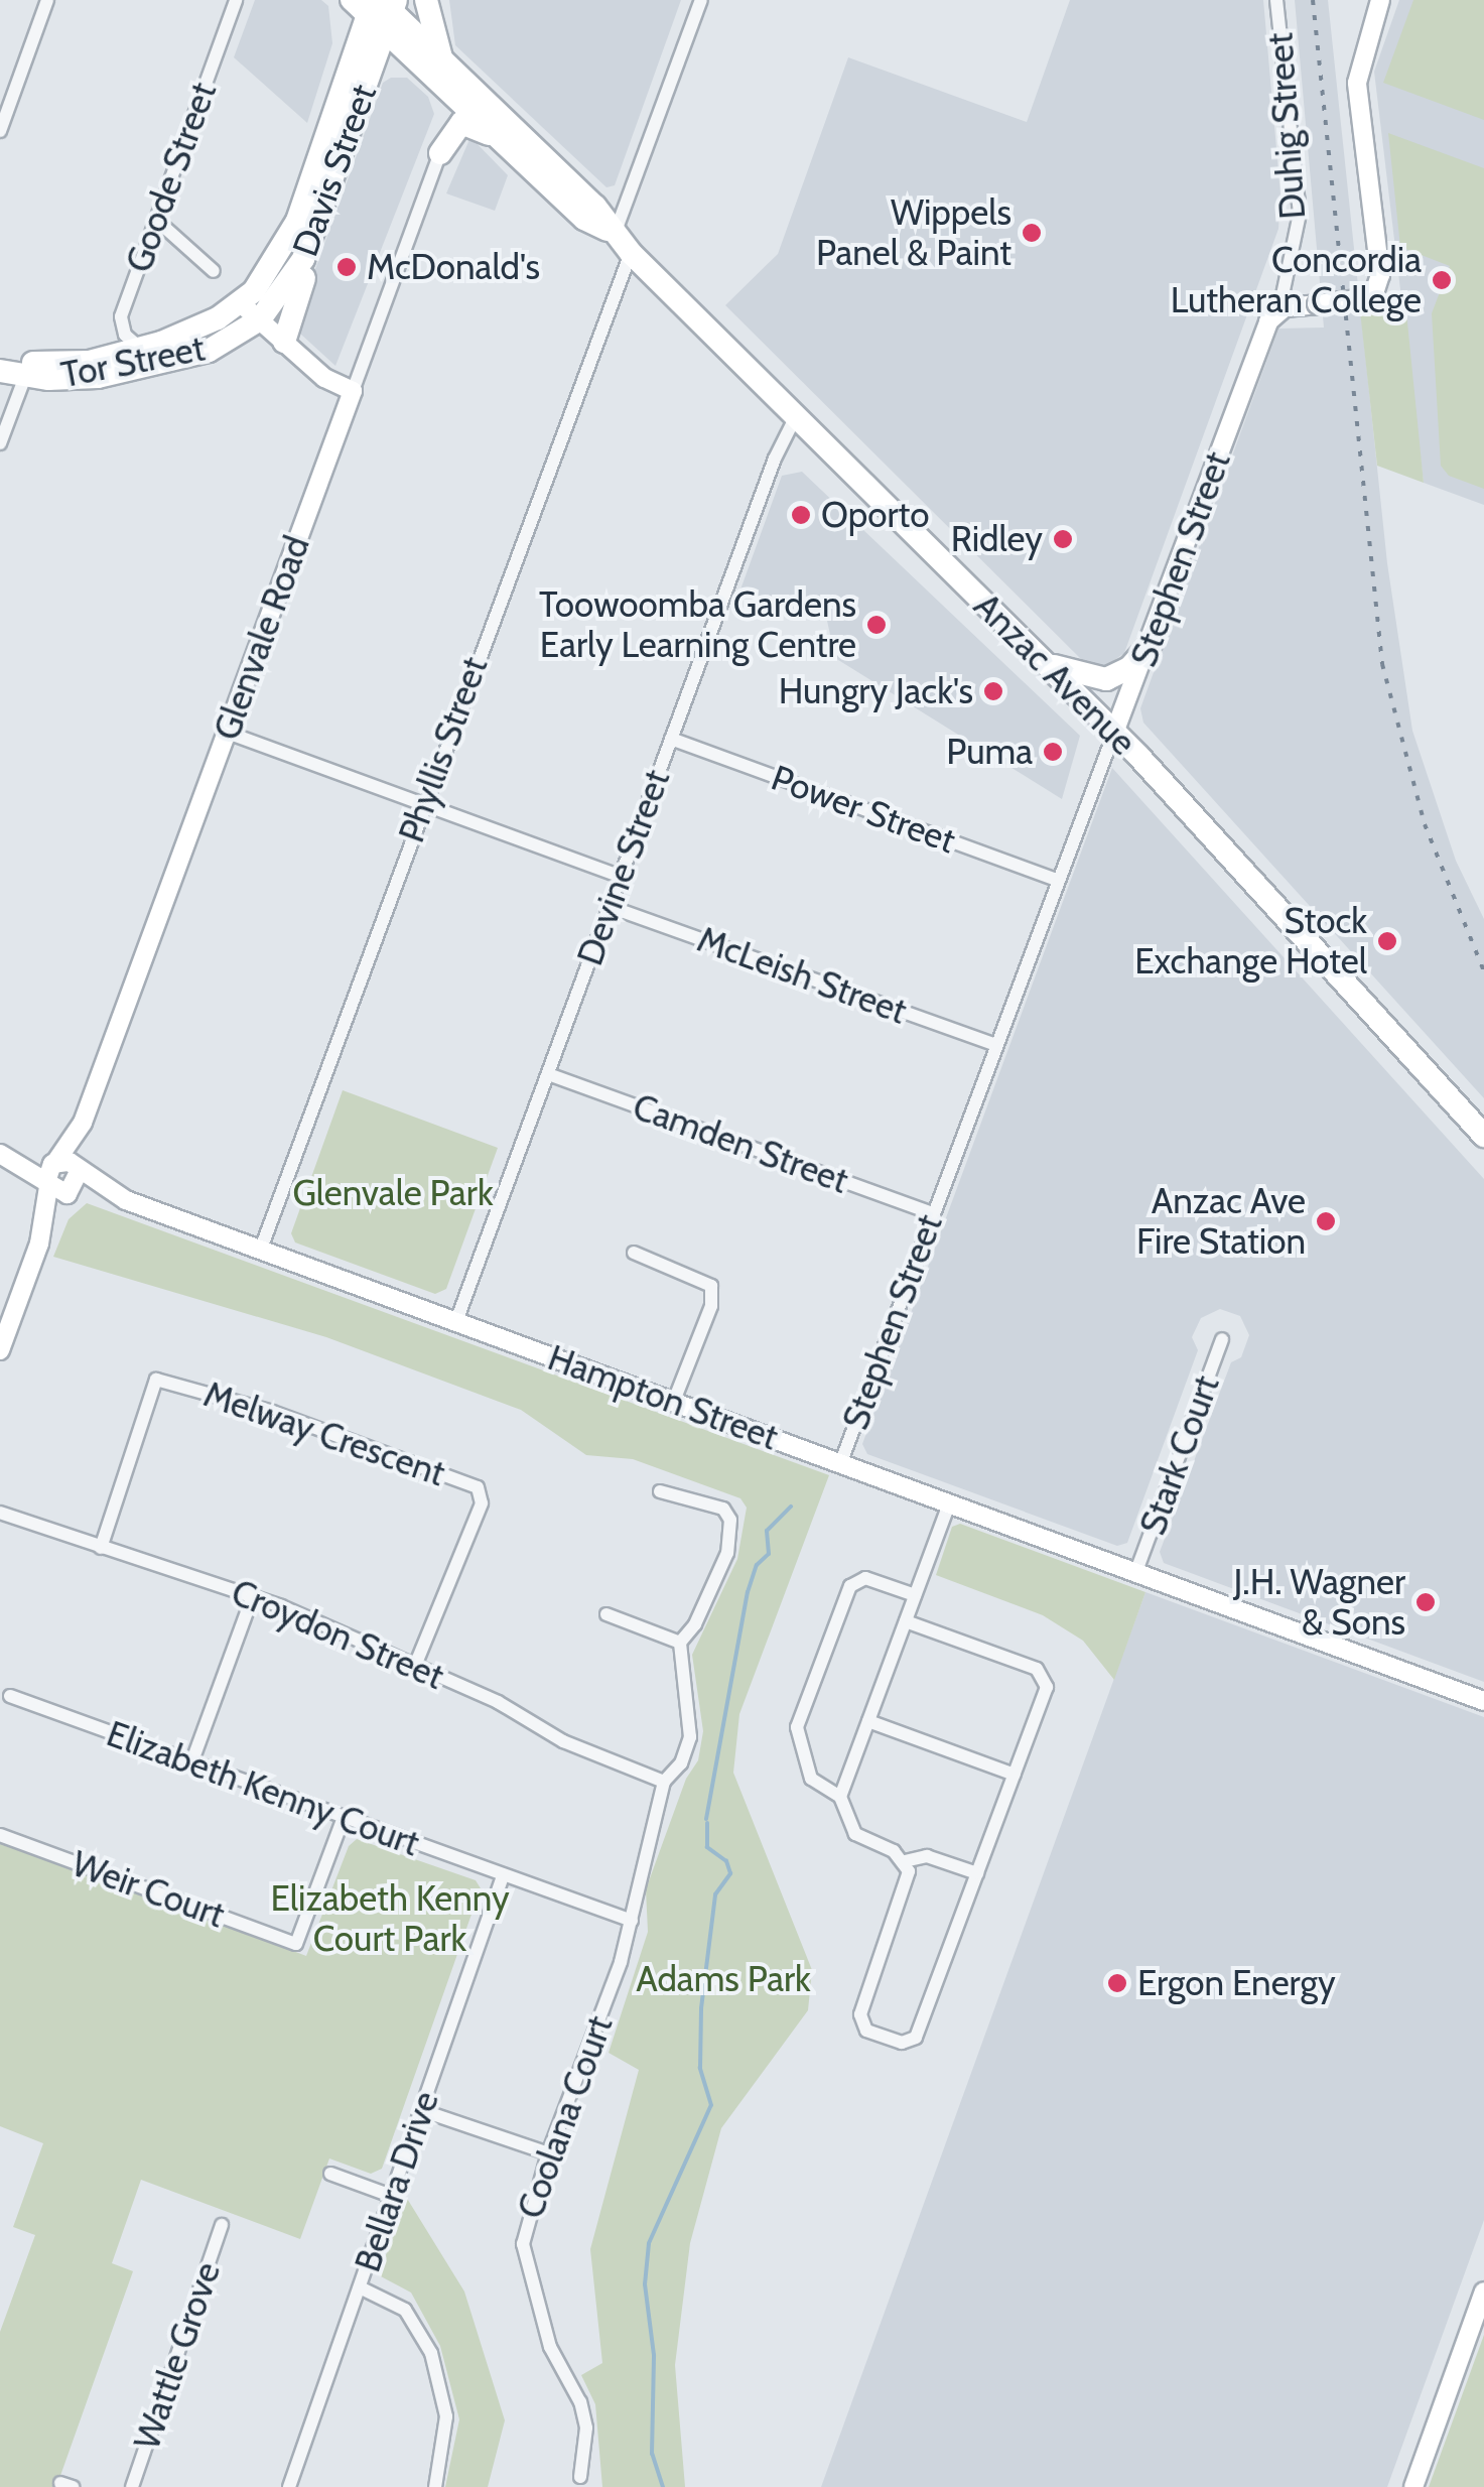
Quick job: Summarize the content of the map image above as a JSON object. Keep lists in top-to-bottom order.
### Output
{
  "streets": {
    "highway": ["Davis Street", "Tor Street", "Anzac Avenue"],
    "street": [
      "Duhig Street",
      "Goode Street",
      "Stephen Street",
      "Glenvale Road",
      "Phyllis Street",
      "Power Street",
      "Devine Street",
      "McLeish Street",
      "Camden Street",
      "Hampton Street",
      "Melway Crescent",
      "Stark Court",
      "Croydon Street",
      "Elizabeth Kenny Court",
      "Weir Court",
      "Coolana Court",
      "Bellara Drive",
      "Wattle Grove"
    ]
  },
  "crossings": [
    ["Duhig Street", "Stephen Street"],
    ["Davis Street", "Tor Street"],
    ["Davis Street", "Anzac Avenue"],
    ["Goode Street", "Tor Street"],
    ["Stephen Street", "Anzac Avenue"],
    ["Stephen Street", "Power Street"],
    ["Stephen Street", "McLeish Street"],
    ["Stephen Street", "Camden Street"],
    ["Stephen Street", "Hampton Street"],
    ["Glenvale Road", "Hampton Street"],
    ["Anzac Avenue", "Phyllis Street"],
    ["Anzac Avenue", "Devine Street"],
    ["Phyllis Street", "Hampton Street"],
    ["Power Street", "Devine Street"],
    ["Devine Street", "McLeish Street"],
    ["Devine Street", "Camden Street"],
    ["Devine Street", "Hampton Street"],
    ["Hampton Street", "Stark Court"],
    ["Melway Crescent", "Croydon Street"],
    ["Croydon Street", "Coolana Court"],
    ["Elizabeth Kenny Court", "Weir Court"],
    ["Elizabeth Kenny Court", "Coolana Court"],
    ["Elizabeth Kenny Court", "Bellara Drive"]
  ],
  "parks": ["Glenvale Park", "Elizabeth Kenny Court Park", "Adams Park"],
  "places": [
    "Wippels Panel & Paint",
    "McDonald's",
    "Concordia Lutheran College",
    "Oporto",
    "Ridley",
    "Toowoomba Gardens Early Learning Centre",
    "Hungry Jack's",
    "Puma",
    "Stock Exchange Hotel",
    "Anzac Ave Fire Station",
    "J.H. Wagner & Sons",
    "Ergon Energy"
  ]
}
